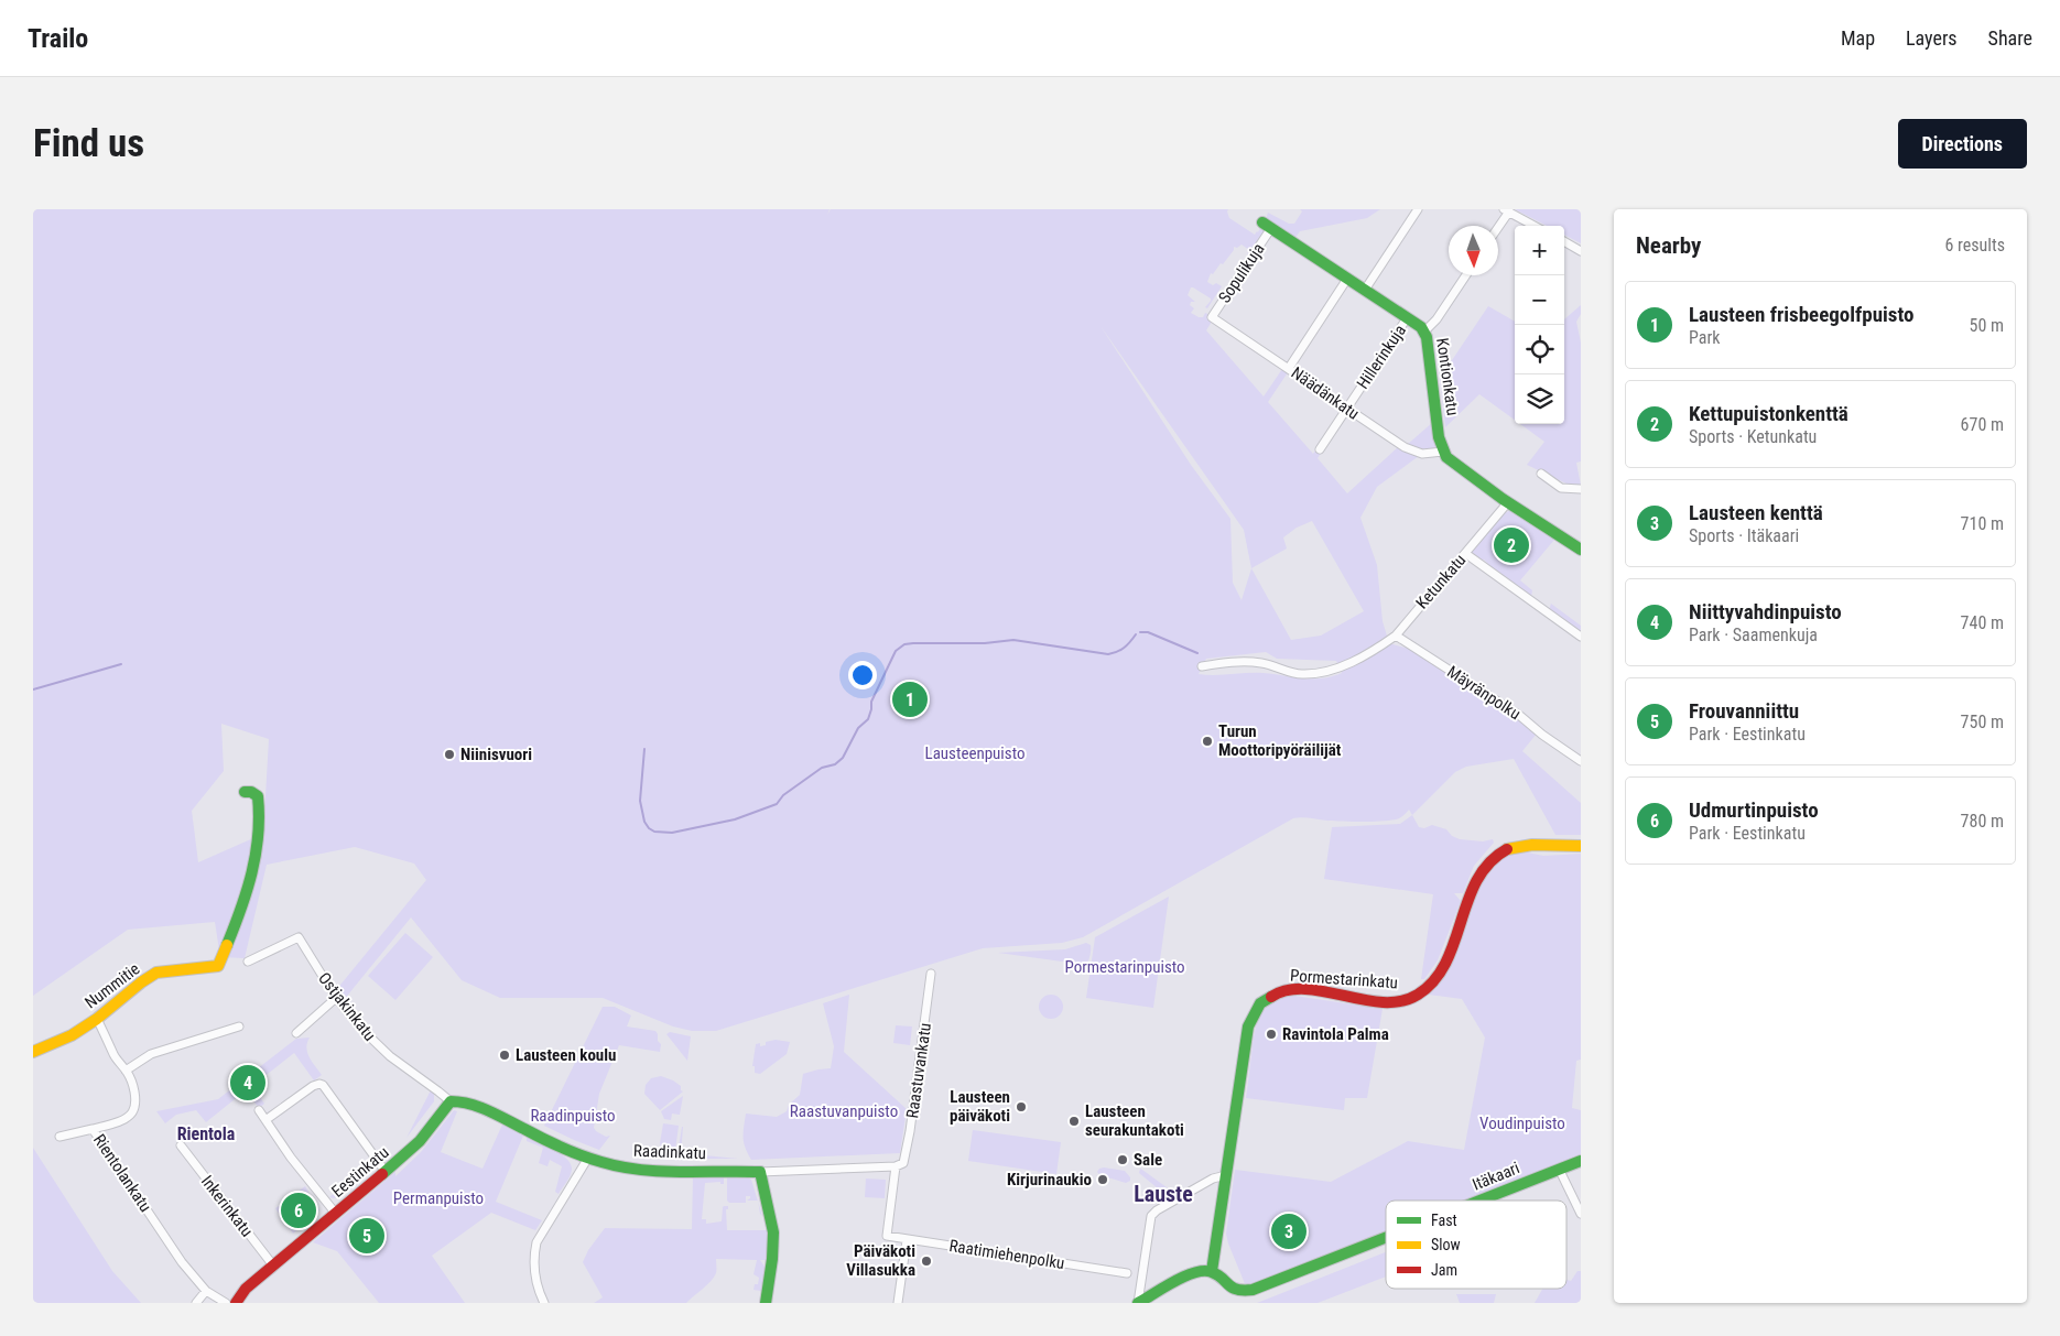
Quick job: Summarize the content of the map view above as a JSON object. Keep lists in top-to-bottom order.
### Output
{
  "streets": {
    "street": [
      "Sopulikuja",
      "Hillerinkuja",
      "Kontionkatu",
      "Näädänkatu",
      "Ketunkatu",
      "Mäyränpolku",
      "Pormestarinkatu",
      "Nummitie",
      "Ostjakinkatu",
      "Raastuvankatu",
      "Raadinkatu",
      "Eestinkatu",
      "Rientolankatu",
      "Itäkaari",
      "Inkerinkatu",
      "Raatimiehenpolku"
    ]
  },
  "crossings": [
    ["Sopulikuja", "Kontionkatu"],
    ["Sopulikuja", "Näädänkatu"],
    ["Hillerinkuja", "Kontionkatu"],
    ["Hillerinkuja", "Näädänkatu"],
    ["Kontionkatu", "Näädänkatu"],
    ["Ketunkatu", "Mäyränpolku"],
    ["Pormestarinkatu", "Itäkaari"],
    ["Nummitie", "Rientolankatu"],
    ["Ostjakinkatu", "Raadinkatu"],
    ["Ostjakinkatu", "Eestinkatu"],
    ["Raastuvankatu", "Raadinkatu"],
    ["Raastuvankatu", "Raatimiehenpolku"],
    ["Raadinkatu", "Eestinkatu"],
    ["Eestinkatu", "Inkerinkatu"]
  ],
  "districts": ["Rientola", "Lauste"],
  "parks": [
    "Lausteenpuisto",
    "Pormestarinpuisto",
    "Raastuvanpuisto",
    "Raadinpuisto",
    "Voudinpuisto",
    "Permanpuisto"
  ],
  "places": [
    "Turun Moottoripyöräilijät",
    "Niinisvuori",
    "Ravintola Palma",
    "Lausteen koulu",
    "Lausteen päiväkoti",
    "Lausteen seurakuntakoti",
    "Sale",
    "Kirjurinaukio",
    "Päiväkoti Villasukka"
  ],
  "legend": ["Fast", "Slow", "Jam"],
  "north": "bottom",
  "page": {
    "header": "Trailo",
    "nav": ["Map", "Layers", "Share"],
    "buttons": "Directions",
    "title": "Find us",
    "heading": ["Nearby", "6 results"],
    "map_buttons": ["+", "−"],
    "list": [
      {
        "mark": "1",
        "name": "Lausteen frisbeegolfpuisto",
        "note": "Park",
        "value": "50 m"
      },
      {
        "mark": "2",
        "name": "Kettupuistonkenttä",
        "note": "Sports · Ketunkatu",
        "value": "670 m"
      },
      {
        "mark": "3",
        "name": "Lausteen kenttä",
        "note": "Sports · Itäkaari",
        "value": "710 m"
      },
      {
        "mark": "4",
        "name": "Niittyvahdinpuisto",
        "note": "Park · Saamenkuja",
        "value": "740 m"
      },
      {
        "mark": "5",
        "name": "Frouvanniittu",
        "note": "Park · Eestinkatu",
        "value": "750 m"
      },
      {
        "mark": "6",
        "name": "Udmurtinpuisto",
        "note": "Park · Eestinkatu",
        "value": "780 m"
      }
    ],
    "pins": [
      "2",
      "1",
      "4",
      "6",
      "3",
      "5"
    ]
  }
}
